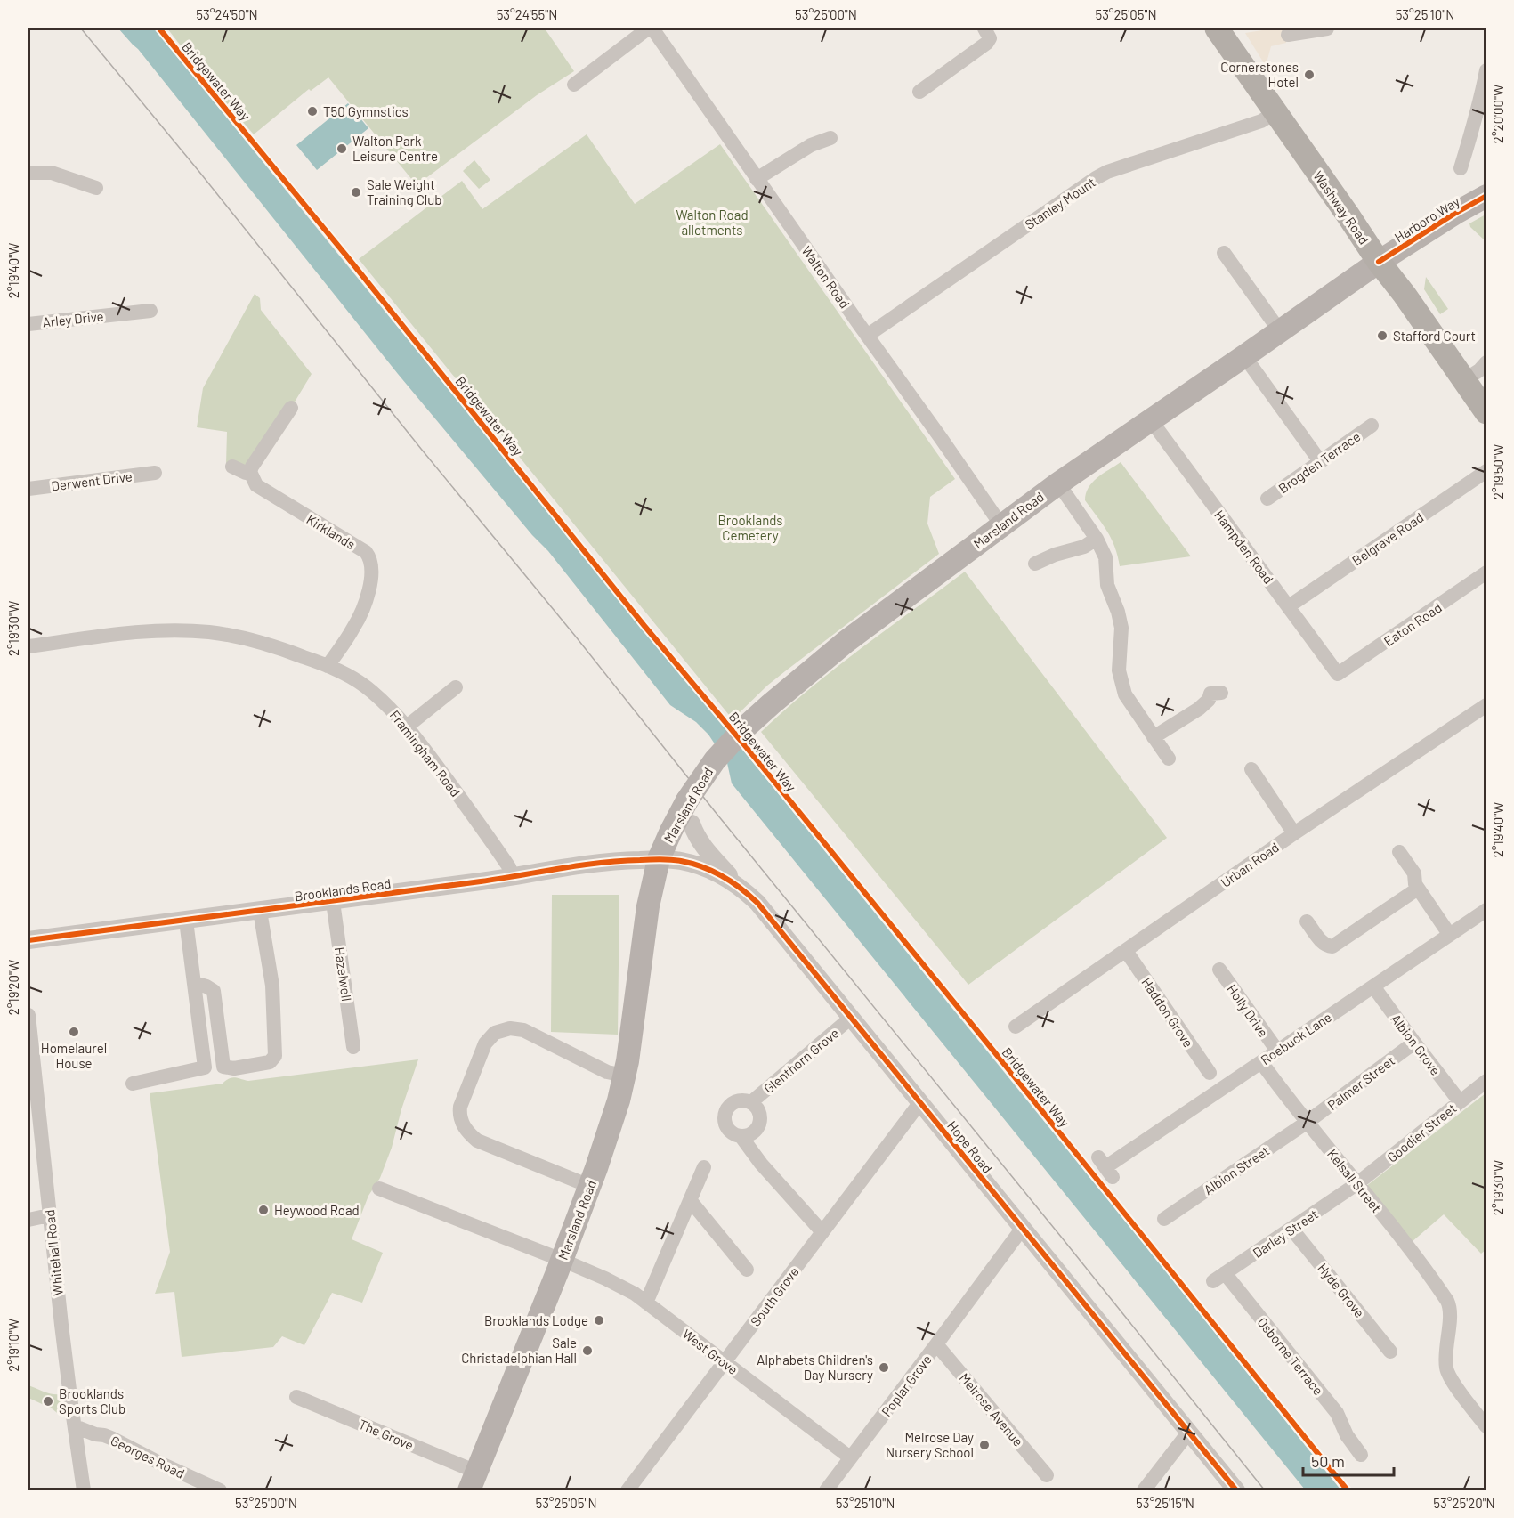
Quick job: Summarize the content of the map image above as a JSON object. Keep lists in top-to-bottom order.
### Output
{
  "streets": {
    "highway": ["Washway Road"],
    "main road": ["Harboro Way", "Marsland Road"],
    "street": [
      "Stanley Mount",
      "Walton Road",
      "Arley Drive",
      "Brogden Terrace",
      "Derwent Drive",
      "Kirklands",
      "Belgrave Road",
      "Hampden Road",
      "Eaton Road",
      "Framingham Road",
      "Urban Road",
      "Brooklands Road",
      "Hazelwell",
      "Holly Drive",
      "Haddon Grove",
      "Roebuck Lane",
      "Albion Grove",
      "Glenthorn Grove",
      "Palmer Street",
      "Goodier Street",
      "Hope Road",
      "Albion Street",
      "Kelsall Street",
      "Darley Street",
      "Whitehall Road",
      "Hyde Grove",
      "South Grove",
      "West Grove",
      "Osborne Terrace",
      "Poplar Grove",
      "Melrose Avenue",
      "The Grove",
      "Georges Road"
    ],
    "cycle path": ["Bridgewater Way"]
  },
  "crossings": [
    ["Stanley Mount", "Washway Road"],
    ["Stanley Mount", "Walton Road"],
    ["Washway Road", "Harboro Way"],
    ["Washway Road", "Marsland Road"],
    ["Harboro Way", "Marsland Road"],
    ["Walton Road", "Marsland Road"],
    ["Marsland Road", "Hampden Road"],
    ["Marsland Road", "Brooklands Road"],
    ["Marsland Road", "Hope Road"],
    ["Marsland Road", "West Grove"],
    ["Marsland Road", "The Grove"],
    ["Kirklands", "Framingham Road"],
    ["Belgrave Road", "Hampden Road"],
    ["Hampden Road", "Eaton Road"],
    ["Framingham Road", "Brooklands Road"],
    ["Urban Road", "Haddon Grove"],
    ["Brooklands Road", "Hazelwell"],
    ["Brooklands Road", "Hope Road"],
    ["Holly Drive", "Roebuck Lane"],
    ["Roebuck Lane", "Albion Grove"],
    ["Roebuck Lane", "Kelsall Street"],
    ["Albion Grove", "Palmer Street"],
    ["Albion Grove", "Goodier Street"],
    ["Glenthorn Grove", "Hope Road"],
    ["Glenthorn Grove", "South Grove"],
    ["Palmer Street", "Albion Street"],
    ["Palmer Street", "Kelsall Street"],
    ["Goodier Street", "Kelsall Street"],
    ["Goodier Street", "Darley Street"],
    ["Hope Road", "South Grove"],
    ["Hope Road", "Poplar Grove"],
    ["Albion Street", "Kelsall Street"],
    ["Kelsall Street", "Darley Street"],
    ["Darley Street", "Hyde Grove"],
    ["Darley Street", "Osborne Terrace"],
    ["Whitehall Road", "Georges Road"],
    ["South Grove", "West Grove"],
    ["West Grove", "Poplar Grove"],
    ["Poplar Grove", "Melrose Avenue"]
  ],
  "parks": ["Walton Road allotments", "Brooklands Cemetery"],
  "places": [
    "Cornerstones Hotel",
    "T50 Gymnstics",
    "Walton Park Leisure Centre",
    "Sale Weight Training Club",
    "Stafford Court",
    "Homelaurel House",
    "Heywood Road",
    "Brooklands Lodge",
    "Sale Christadelphian Hall",
    "Alphabets Children's Day Nursery",
    "Brooklands Sports Club",
    "Melrose Day Nursery School"
  ],
  "scale_bar": "50 m",
  "coordinates": [
    "53°24'50\"N",
    "53°24'55\"N",
    "53°25'00\"N",
    "53°25'05\"N",
    "53°25'10\"N",
    "2°20'00\"W",
    "2°19'40\"W",
    "2°19'50\"W",
    "2°19'30\"W",
    "2°19'20\"W",
    "2°19'10\"W",
    "53°25'15\"N",
    "53°25'20\"N"
  ]
}
